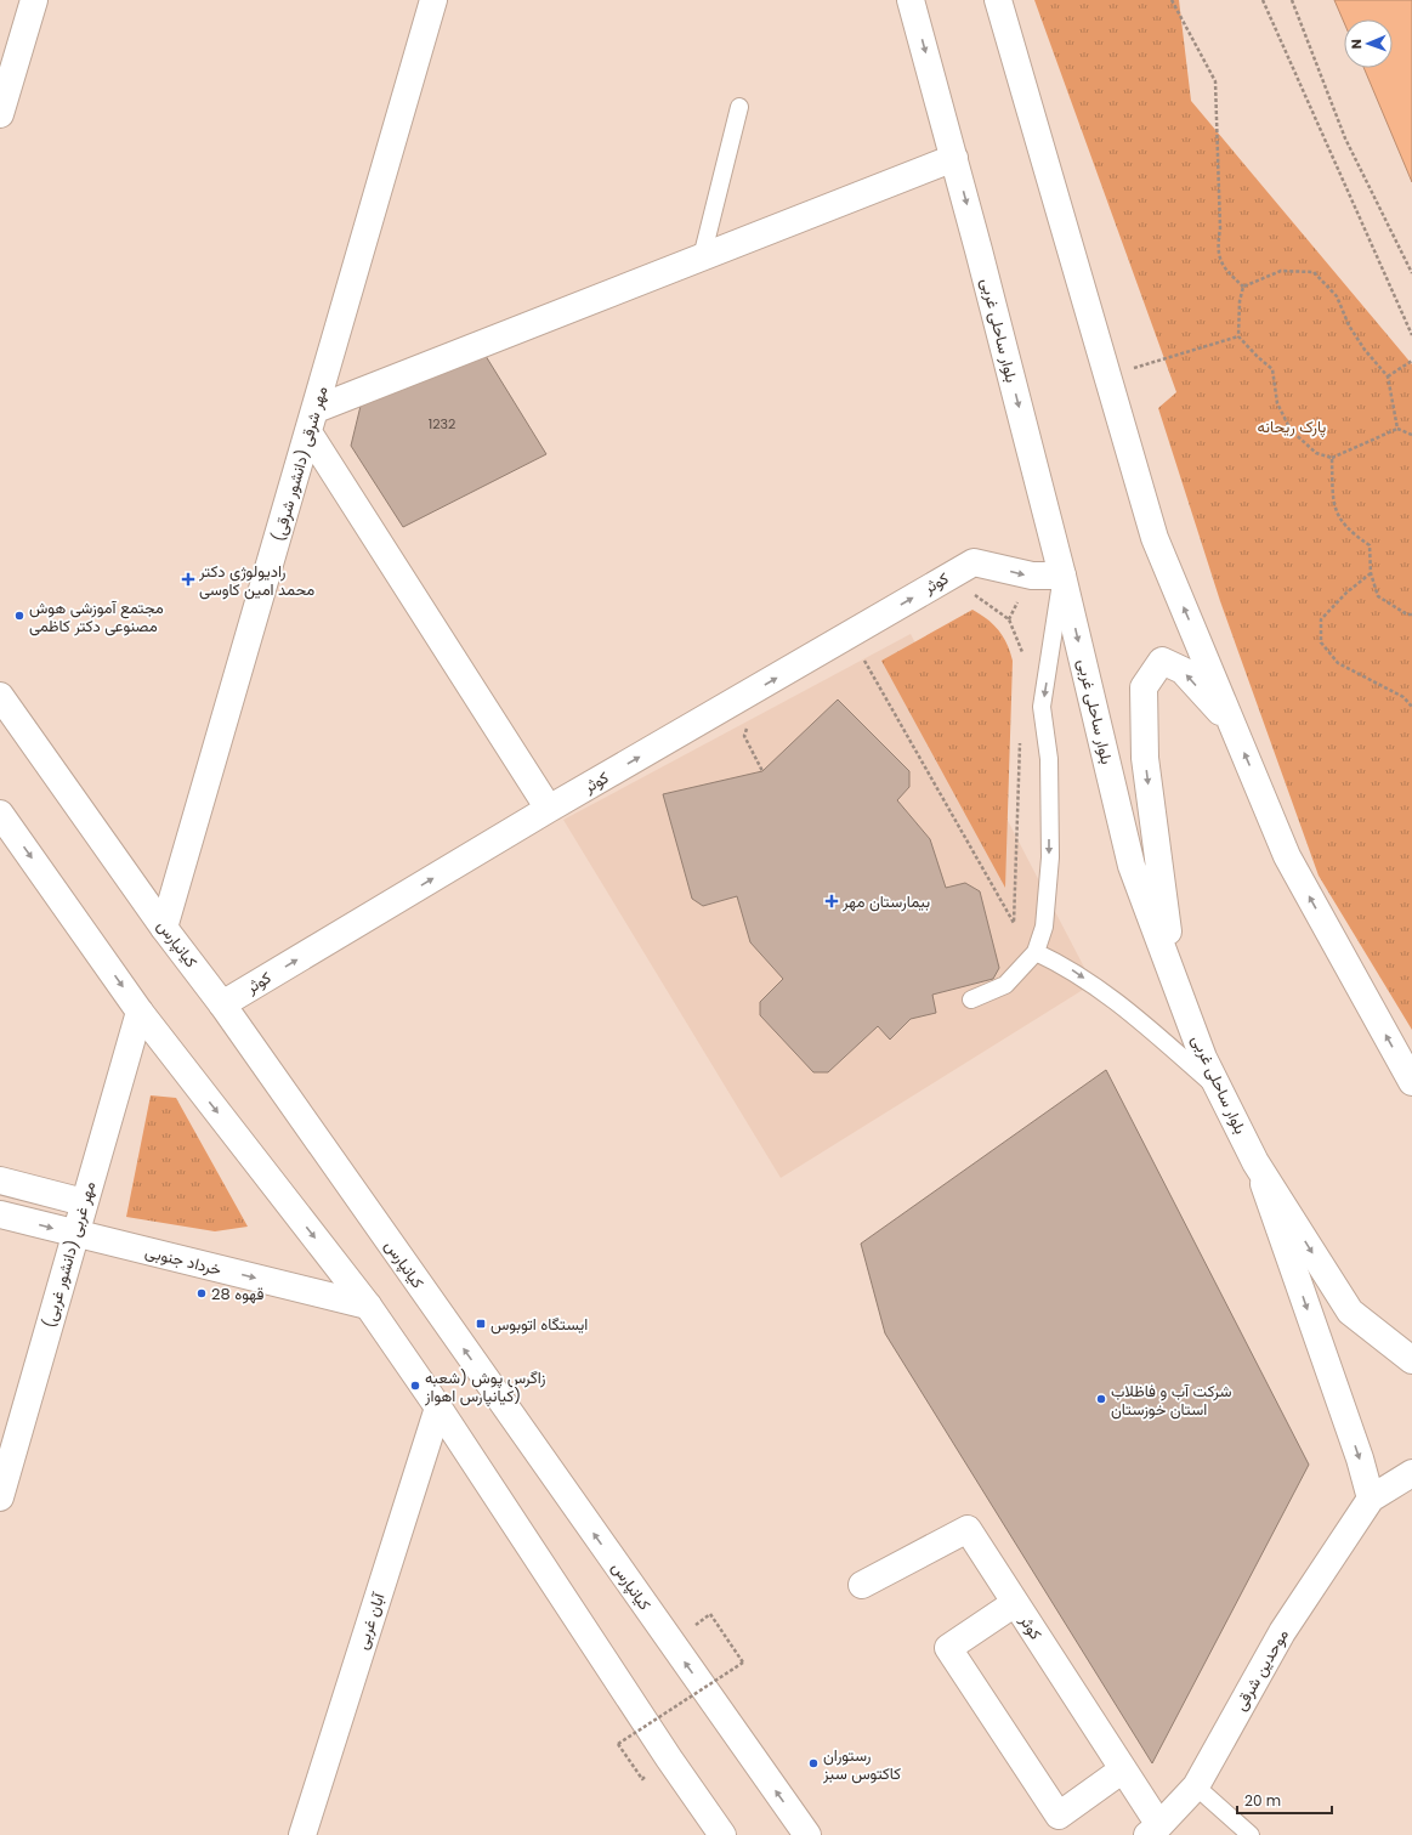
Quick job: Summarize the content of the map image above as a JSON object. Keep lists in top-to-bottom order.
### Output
{
  "streets": {
    "street": [
      "بلوار ساحلی غربی",
      "مهر شرقی (دانشور شرقی)",
      "کوثر",
      "کیانپارس",
      "(دانشور غربی) مهر غربی",
      "خرداد جنوبی",
      "آبان غربی",
      "موحدین شرقی"
    ]
  },
  "crossings": [
    ["بلوار ساحلی غربی", "کوثر"],
    ["مهر شرقی (دانشور شرقی)", "کیانپارس"],
    ["کوثر", "کیانپارس"],
    ["کوثر", "موحدین شرقی"],
    ["(دانشور غربی) مهر غربی", "خرداد جنوبی"]
  ],
  "one_way": ["کوثر", "خرداد جنوبی"],
  "parks": ["پارک ریحانه"],
  "places": {
    "health": ["رادیولوژی دکتر محمد امین کاوسی", "بیمارستان مهر"],
    "other": [
      "مجتمع آموزشی هوش مصنوعی دکتر کاظمی",
      "قهوه 28",
      "زاگرس پوش (شعبه کیانپارس اهواز)",
      "شرکت آب و فاظلاب استان خوزستان",
      "رستوران کاکتوس سبز"
    ],
    "transit": ["ایستگاه اتوبوس"]
  },
  "house_numbers": ["1232"],
  "scale_bar": "20 m",
  "north": "left"
}
